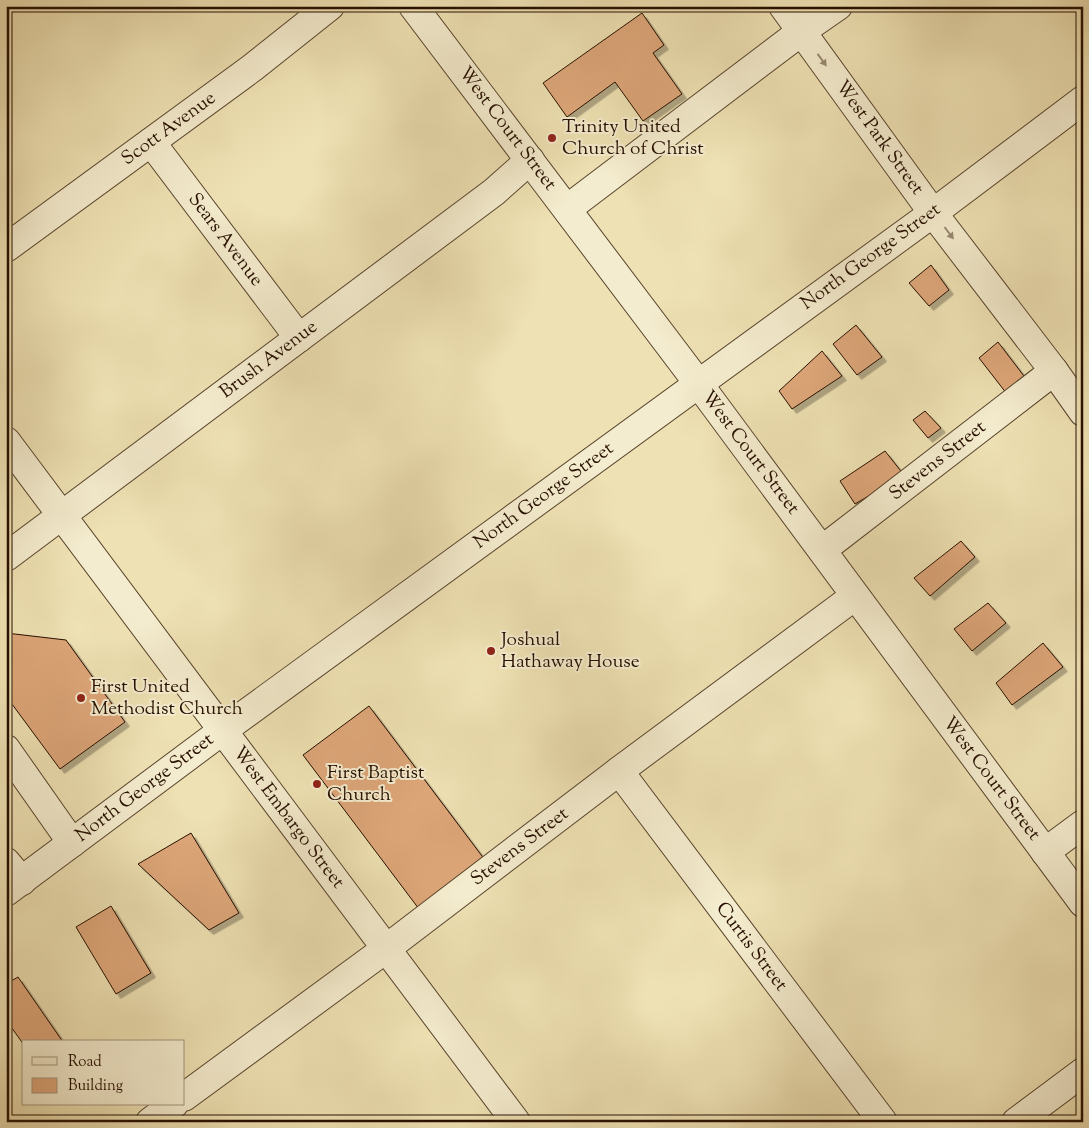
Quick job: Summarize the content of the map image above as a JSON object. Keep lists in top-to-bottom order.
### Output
{
  "streets": {
    "street": [
      "Scott Avenue",
      "West Court Street",
      "West Park Street",
      "Sears Avenue",
      "North George Street",
      "Brush Avenue",
      "Stevens Street",
      "West Embargo Street",
      "Curtis Street"
    ]
  },
  "crossings": [
    ["Scott Avenue", "Sears Avenue"],
    ["West Court Street", "North George Street"],
    ["West Court Street", "Brush Avenue"],
    ["West Court Street", "Stevens Street"],
    ["West Park Street", "North George Street"],
    ["West Park Street", "Stevens Street"],
    ["Sears Avenue", "Brush Avenue"],
    ["North George Street", "West Embargo Street"],
    ["Brush Avenue", "West Embargo Street"],
    ["Stevens Street", "West Embargo Street"],
    ["Stevens Street", "Curtis Street"]
  ],
  "one_way": ["West Park Street"],
  "places": [
    "Trinity United Church of Christ",
    "Joshual Hathaway House",
    "First United Methodist Church",
    "First Baptist Church"
  ],
  "legend": ["Road", "Building"]
}
